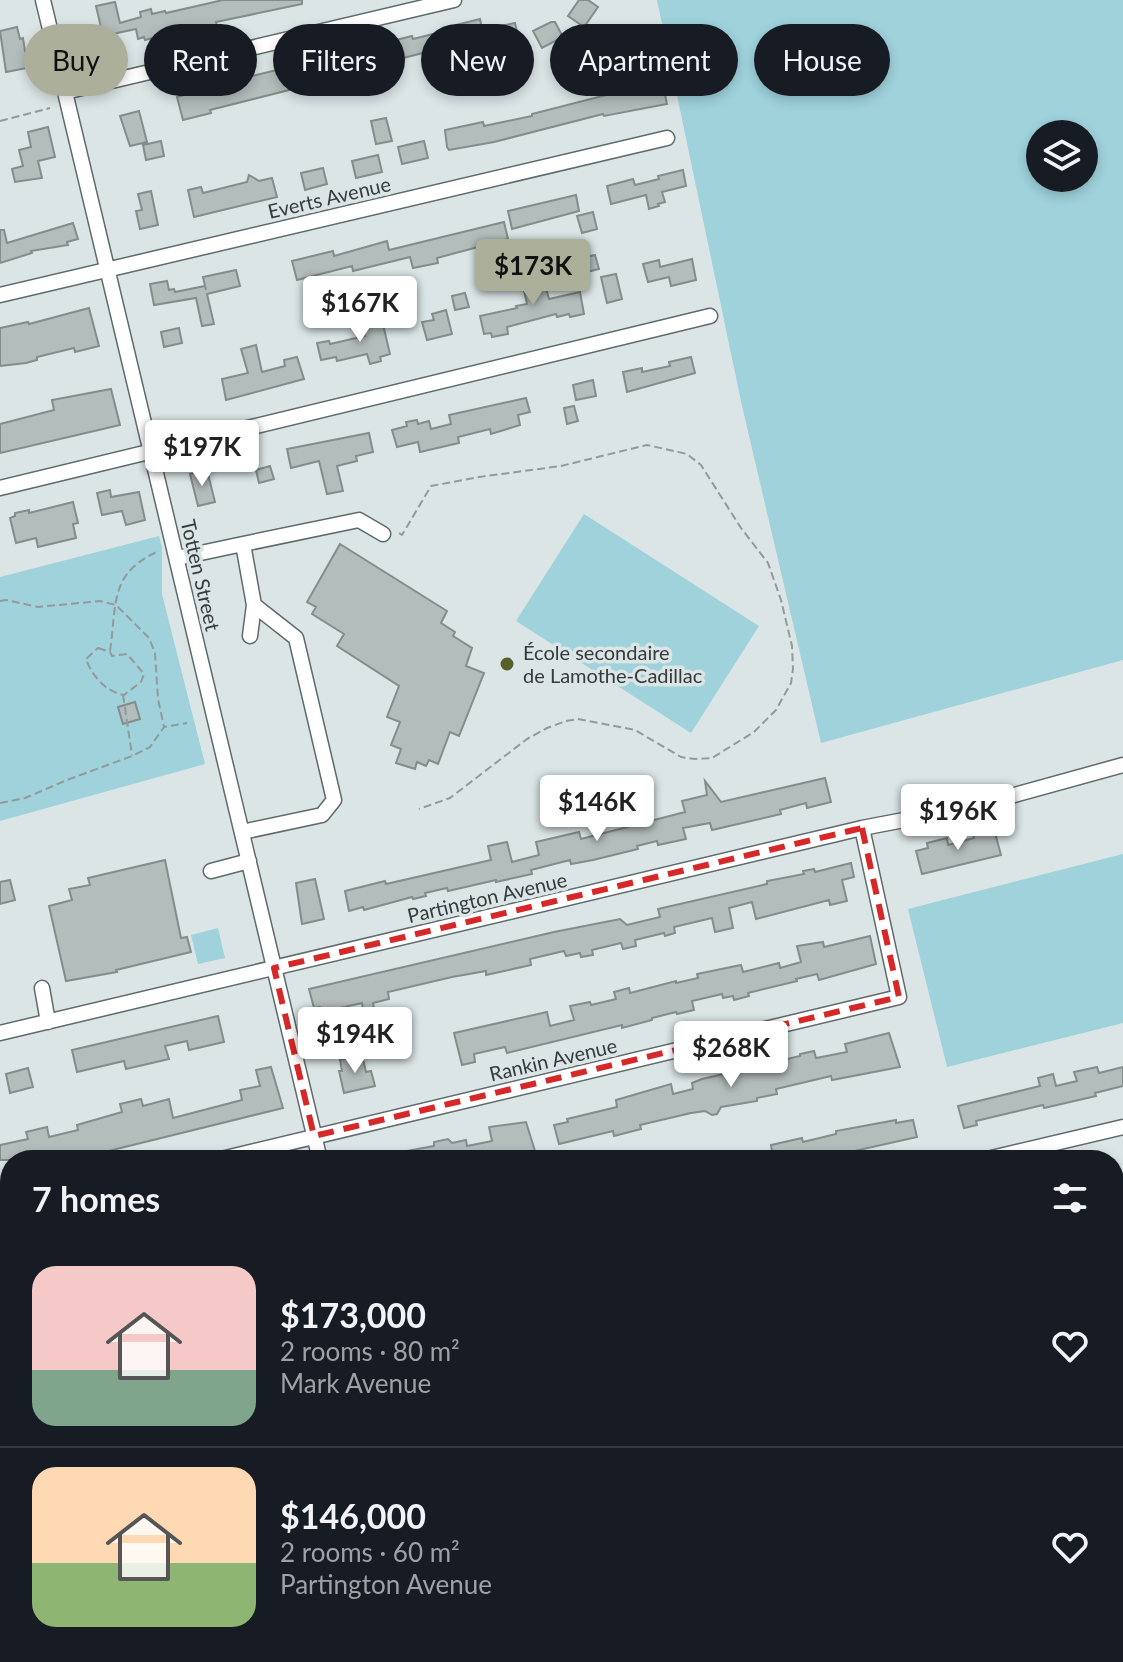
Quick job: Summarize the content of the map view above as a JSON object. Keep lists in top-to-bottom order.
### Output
{
  "streets": {
    "street": [
      "Everts Avenue",
      "Totten Street",
      "Partington Avenue",
      "Rankin Avenue"
    ]
  },
  "crossings": [
    ["Everts Avenue", "Totten Street"],
    ["Totten Street", "Partington Avenue"],
    ["Totten Street", "Rankin Avenue"],
    ["Partington Avenue", "Rankin Avenue"]
  ],
  "places": ["École secondaire de Lamothe-Cadillac"],
  "page": {
    "chip": [
      "Buy",
      "Rent",
      "Filters",
      "New",
      "Apartment",
      "House"
    ],
    "price": [
      "$173K",
      "$167K",
      "$197K",
      "$146K",
      "$196K",
      "$194K",
      "$268K"
    ],
    "heading": "7 homes",
    "list": [
      {
        "name": "$173,000",
        "note": "2 rooms · 80 m² · Mark Avenue"
      },
      {
        "name": "$146,000",
        "note": "2 rooms · 60 m² · Partington Avenue"
      }
    ]
  }
}
